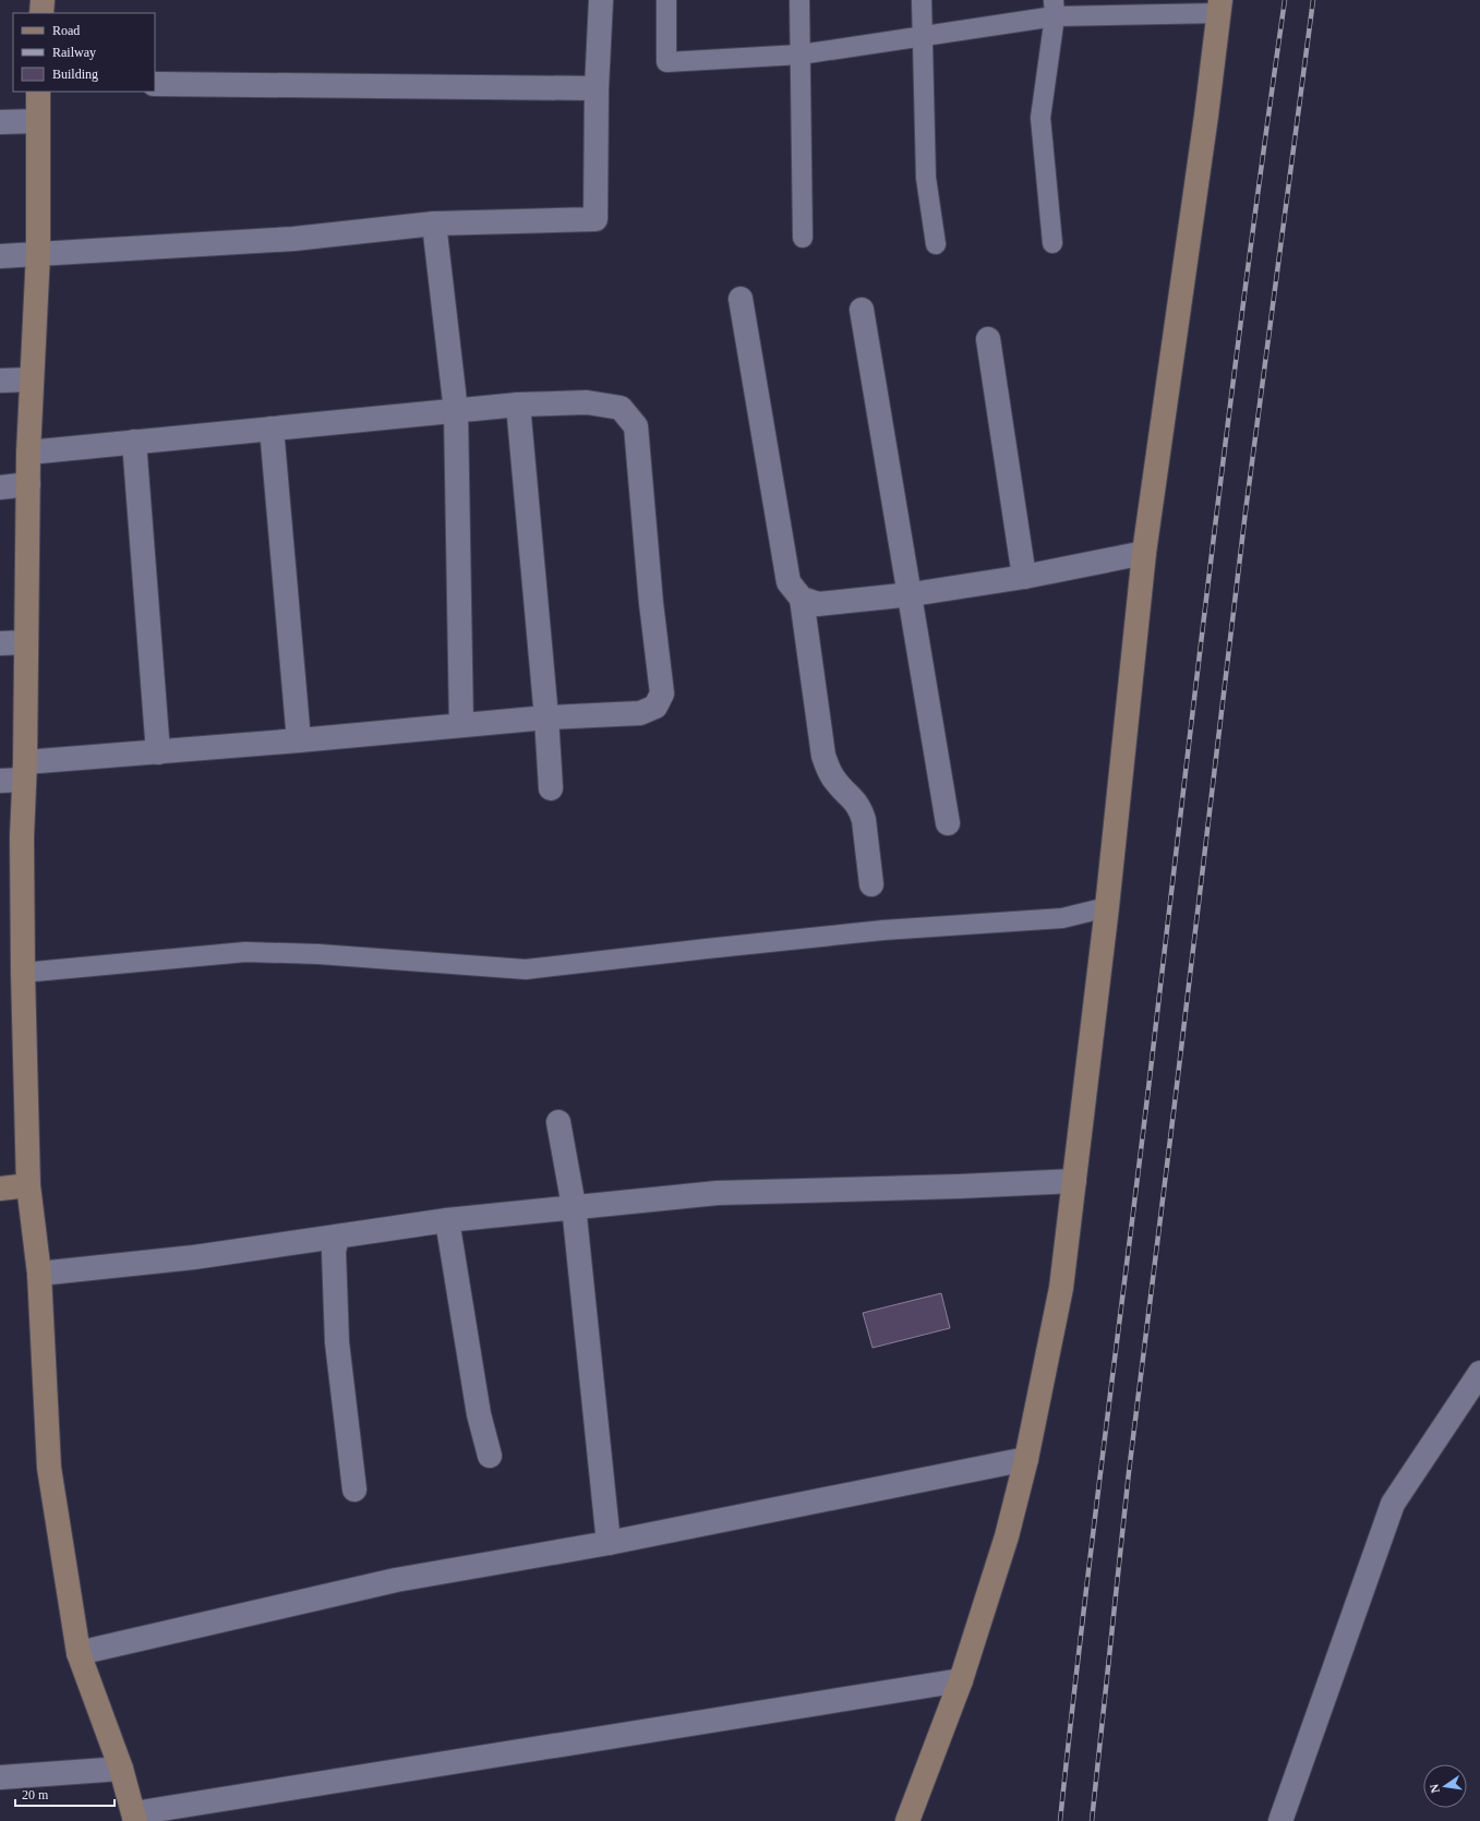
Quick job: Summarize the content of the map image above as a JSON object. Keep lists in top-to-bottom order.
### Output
{
  "legend": ["Road", "Railway", "Building"],
  "scale_bar": "20 m",
  "north": "left"
}
